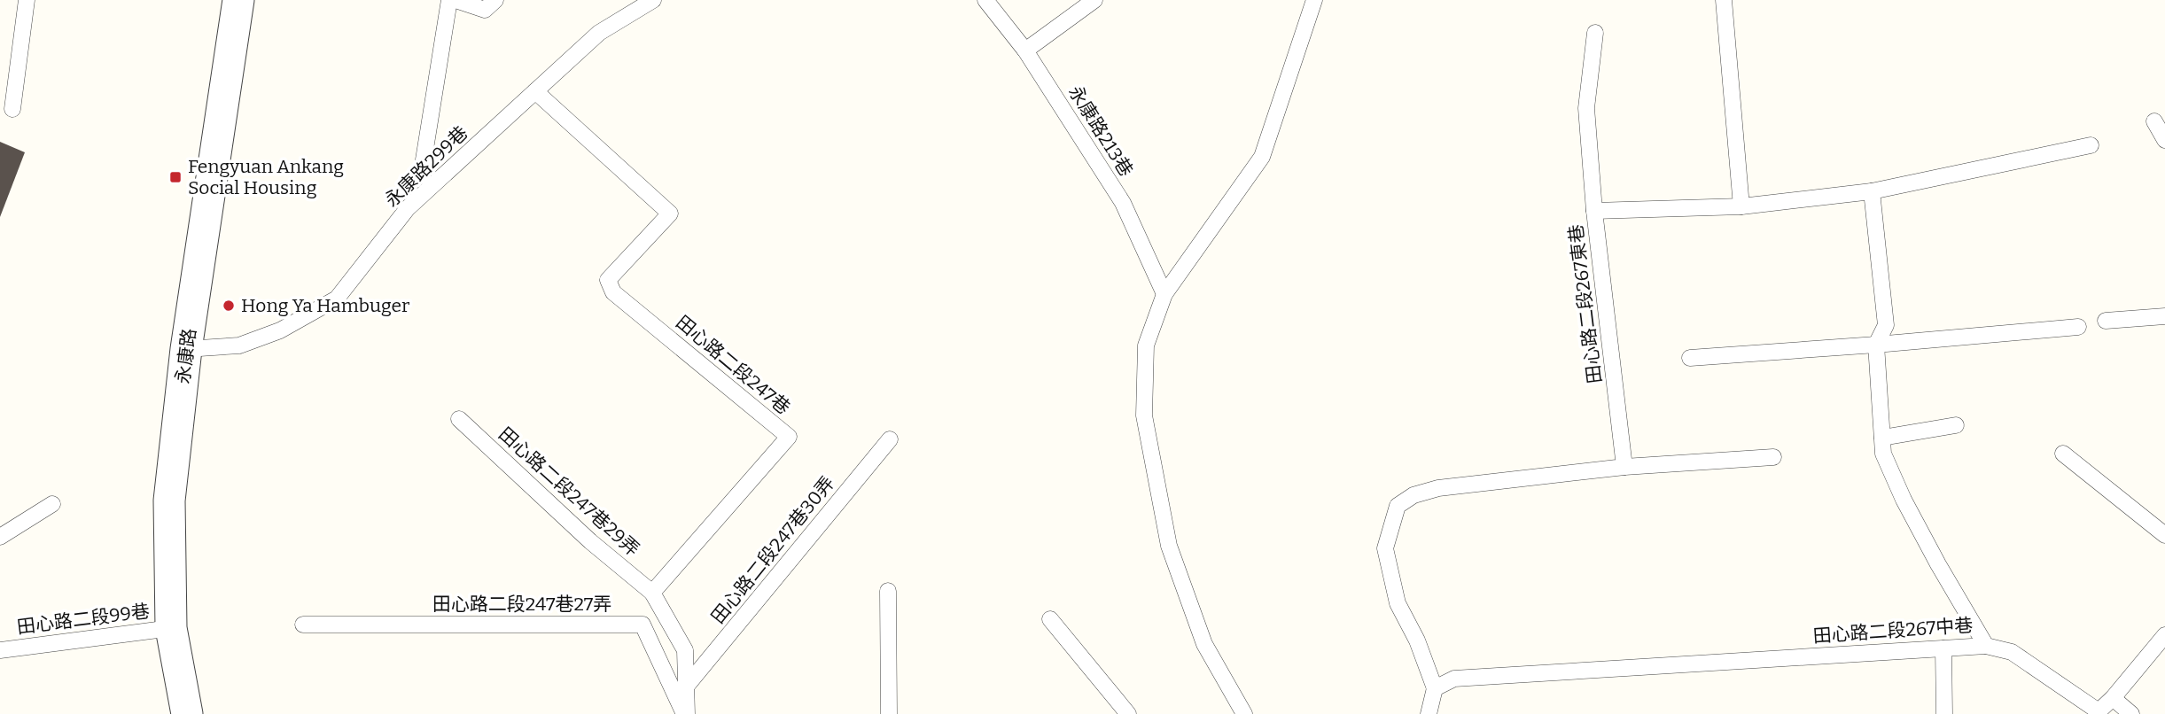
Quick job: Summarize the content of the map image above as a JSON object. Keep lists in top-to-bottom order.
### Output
{
  "streets": {
    "street": ["永康路"],
    "lane": [
      "永康路213巷",
      "永康路299巷",
      "田心路二段267東巷",
      "田心路二段247巷",
      "田心路二段247巷29弄",
      "田心路二段247巷30弄",
      "田心路二段247巷27弄",
      "田心路二段99巷",
      "田心路二段267中巷"
    ]
  },
  "crossings": [
    ["永康路299巷", "永康路"],
    ["永康路299巷", "田心路二段247巷"],
    ["田心路二段267東巷", "田心路二段267中巷"],
    ["永康路", "田心路二段99巷"],
    ["田心路二段247巷", "田心路二段247巷29弄"]
  ],
  "places": {
    "transit": ["Fengyuan Ankang Social Housing"],
    "other": ["Hong Ya Hambuger"]
  }
}
